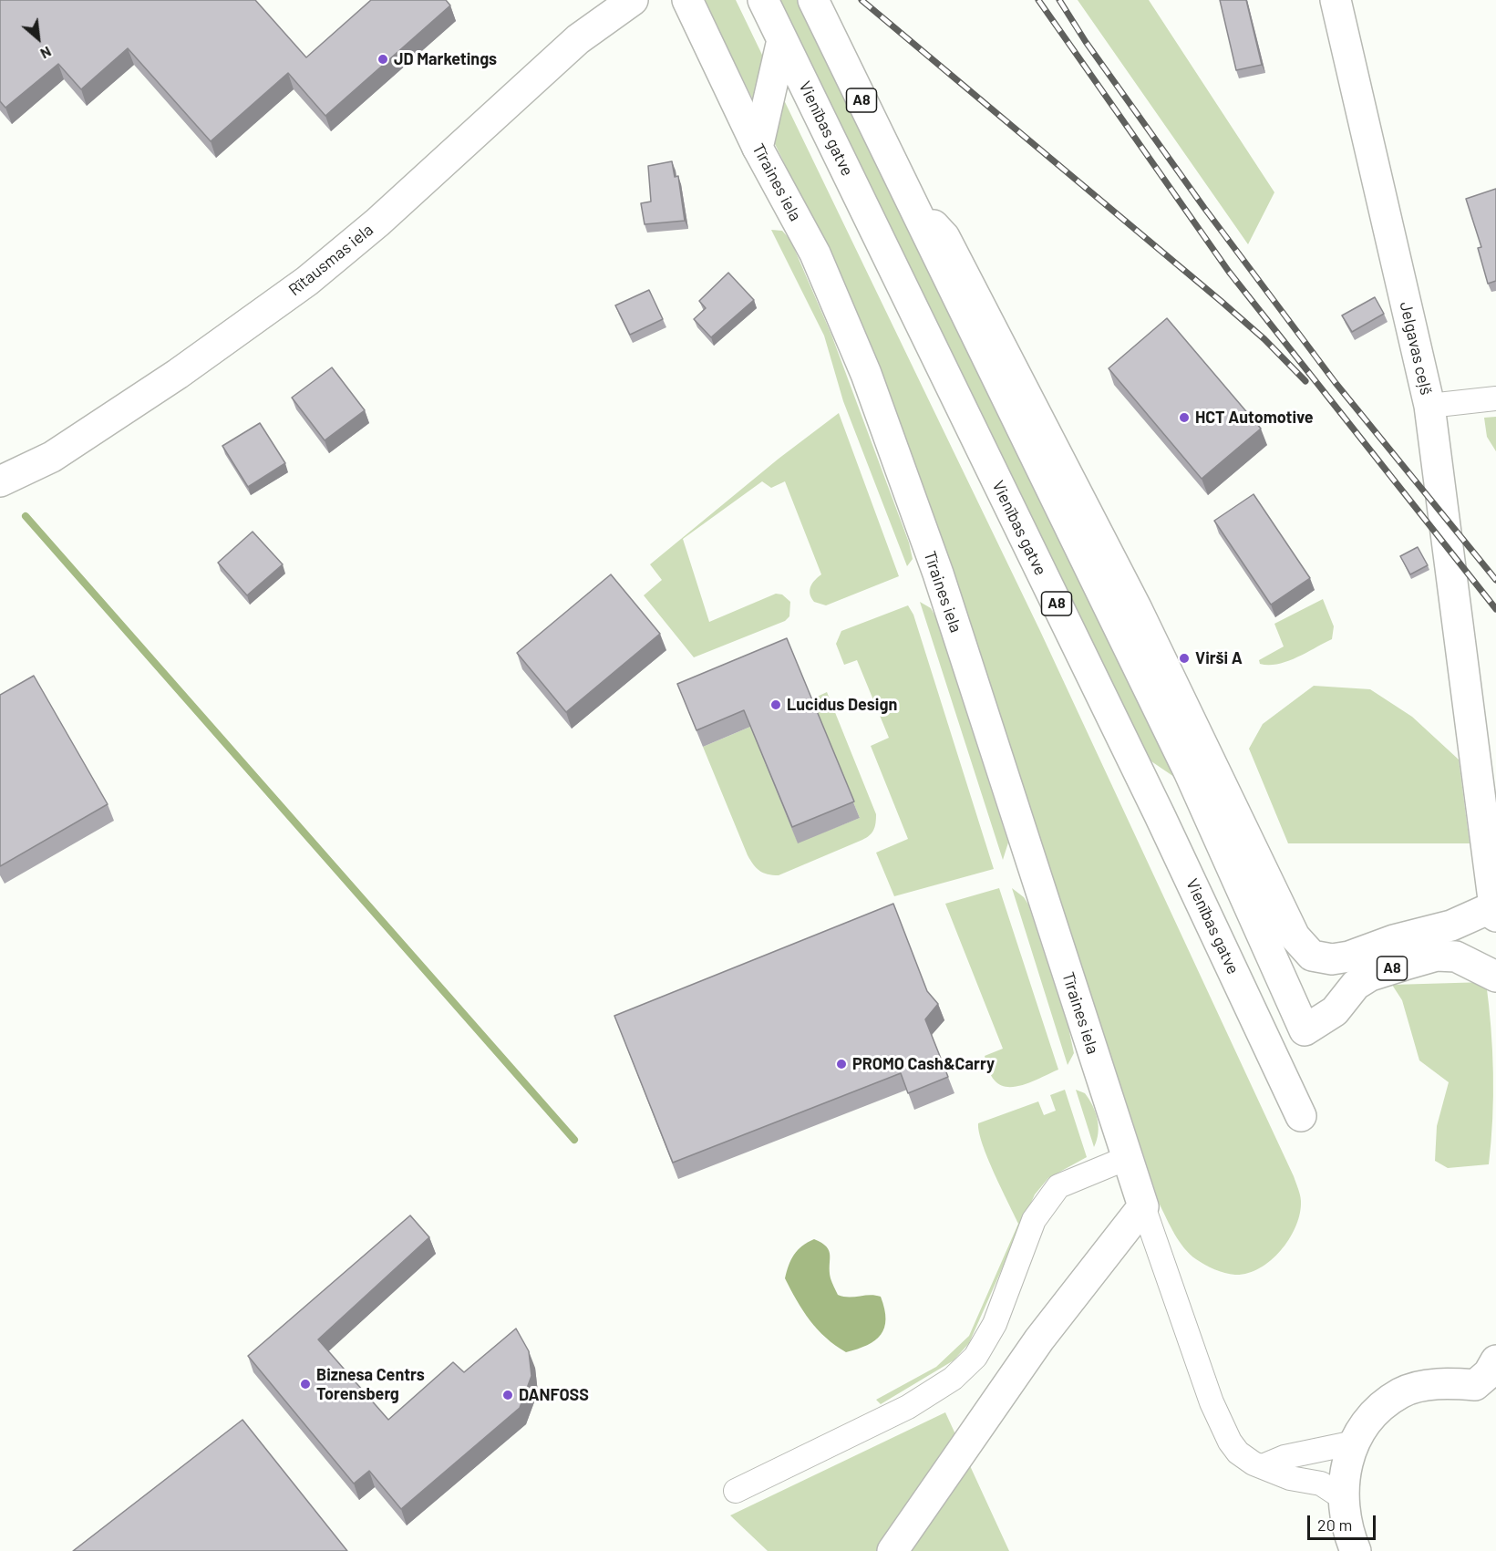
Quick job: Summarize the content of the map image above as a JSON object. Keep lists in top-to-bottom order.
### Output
{
  "streets": {
    "main road": [
      "A8",
      "Vienības gatve",
      "Tīraines iela",
      "Rītausmas iela",
      "Jelgavas ceļš"
    ]
  },
  "places": [
    "JD Marketings",
    "HCT Automotive",
    "Virši A",
    "Lucidus Design",
    "PROMO Cash&Carry",
    "Biznesa Centrs Torensberg",
    "DANFOSS"
  ],
  "scale_bar": "20 m",
  "north": "bottom right"
}
